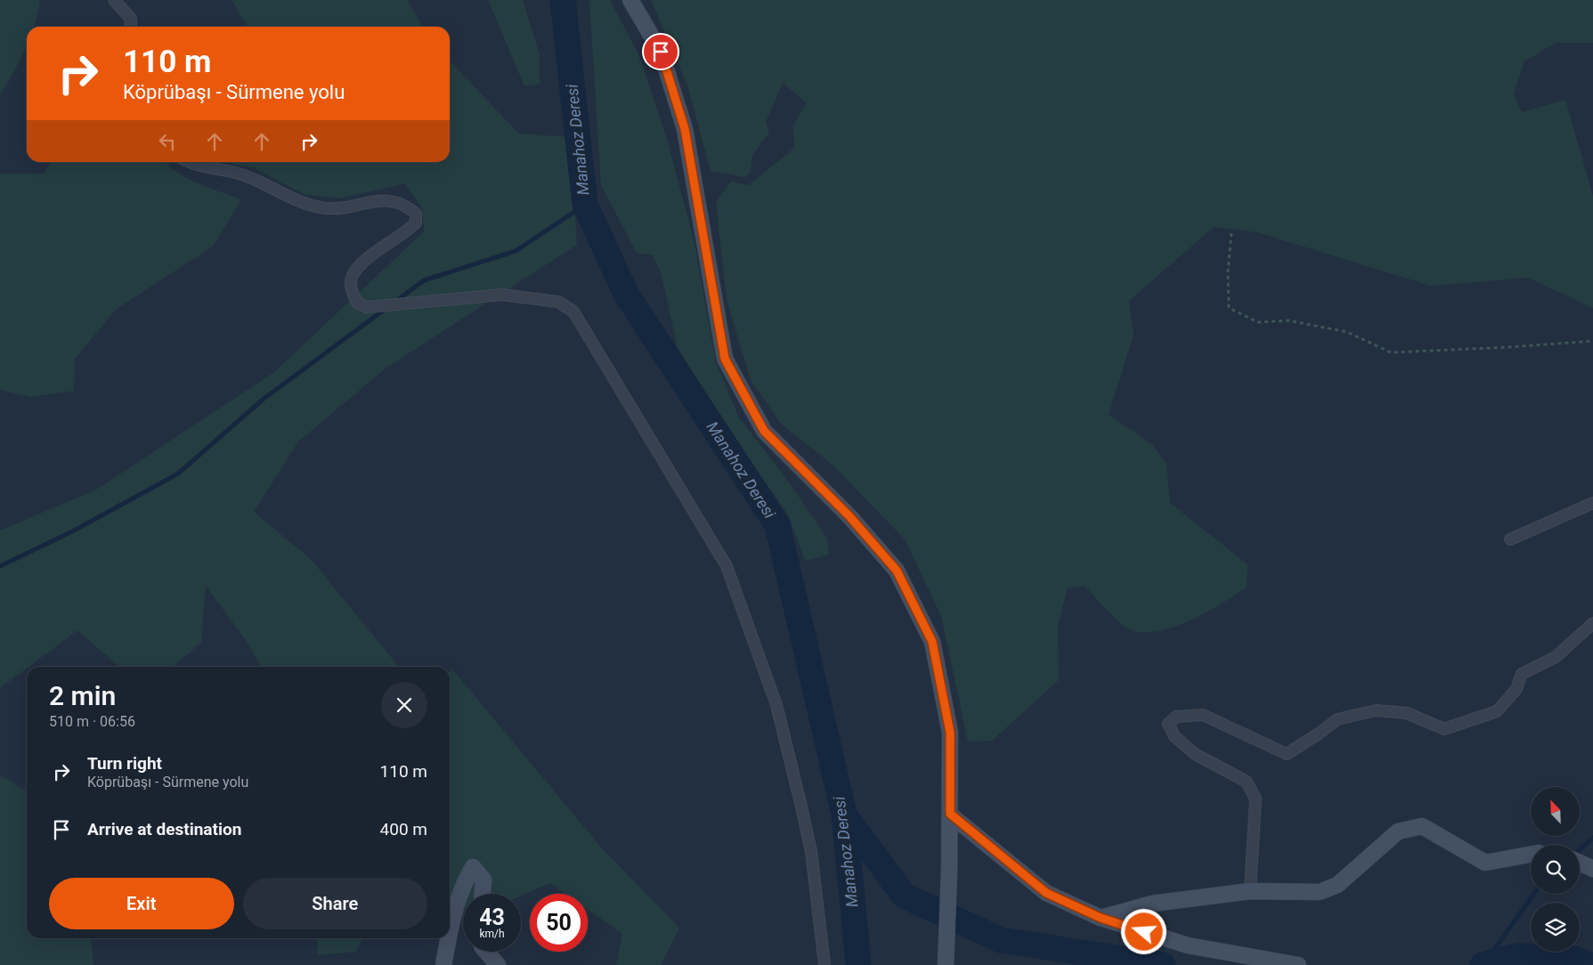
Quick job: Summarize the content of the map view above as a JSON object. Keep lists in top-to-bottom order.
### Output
{
  "water": ["Manahoz Deresi"],
  "north": "top left",
  "page": {
    "turn": ["110 m", "Köprübaşı - Sürmene yolu"],
    "heading": ["2 min", "510 m · 06:56"],
    "list": [
      {
        "name": "Turn right",
        "note": "Köprübaşı - Sürmene yolu",
        "value": "110 m"
      },
      {
        "name": "Arrive at destination",
        "value": "400 m"
      }
    ],
    "buttons": ["Exit", "Share"],
    "speed": "43 km/h",
    "limit": "50"
  }
}
